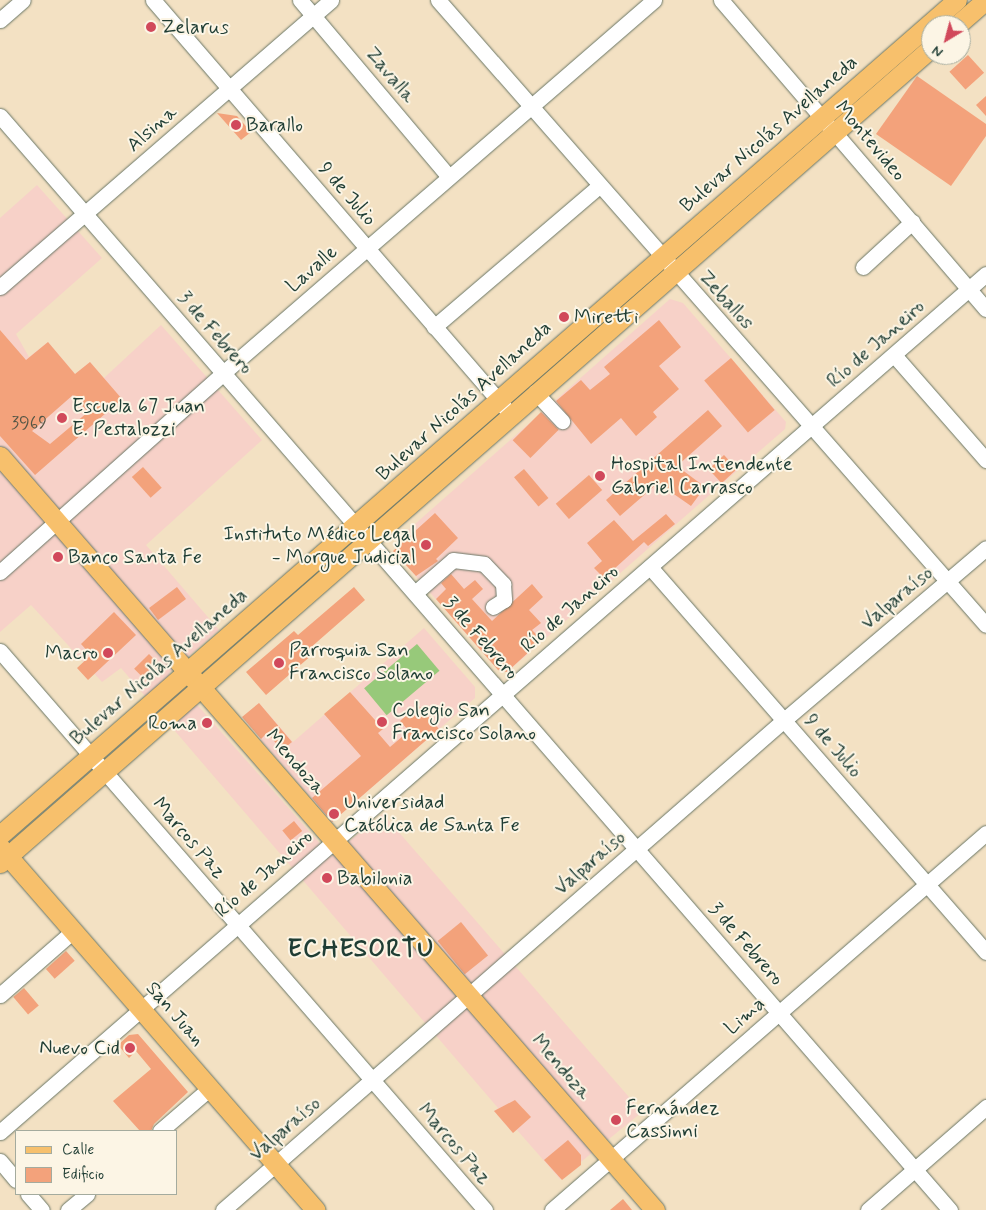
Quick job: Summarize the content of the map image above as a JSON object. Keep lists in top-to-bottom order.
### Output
{
  "streets": {
    "main road": ["Bulevar Nicolás Avellaneda", "Mendoza", "San Juan"],
    "street": [
      "Zavalla",
      "Alsina",
      "Montevideo",
      "9 de Julio",
      "Lavalle",
      "Zeballos",
      "3 de Febrero",
      "Río de Janeiro",
      "Valparaíso",
      "Marcos Paz",
      "Lima"
    ]
  },
  "crossings": [
    ["Zavalla", "Alsina"],
    ["Zavalla", "Lavalle"],
    ["Alsina", "9 de Julio"],
    ["Alsina", "3 de Febrero"],
    ["Bulevar Nicolás Avellaneda", "Montevideo"],
    ["Bulevar Nicolás Avellaneda", "9 de Julio"],
    ["Bulevar Nicolás Avellaneda", "Zeballos"],
    ["Bulevar Nicolás Avellaneda", "3 de Febrero"],
    ["Bulevar Nicolás Avellaneda", "Mendoza"],
    ["Bulevar Nicolás Avellaneda", "Marcos Paz"],
    ["Bulevar Nicolás Avellaneda", "San Juan"],
    ["Montevideo", "Río de Janeiro"],
    ["9 de Julio", "Lavalle"],
    ["9 de Julio", "Río de Janeiro"],
    ["9 de Julio", "Valparaíso"],
    ["9 de Julio", "Lima"],
    ["Lavalle", "Zeballos"],
    ["Lavalle", "3 de Febrero"],
    ["Lavalle", "Mendoza"],
    ["Zeballos", "Río de Janeiro"],
    ["Zeballos", "Valparaíso"],
    ["3 de Febrero", "Río de Janeiro"],
    ["3 de Febrero", "Valparaíso"],
    ["3 de Febrero", "Lima"],
    ["Río de Janeiro", "Mendoza"],
    ["Río de Janeiro", "Marcos Paz"],
    ["Río de Janeiro", "San Juan"],
    ["Valparaíso", "Mendoza"],
    ["Valparaíso", "Marcos Paz"],
    ["Valparaíso", "San Juan"],
    ["Mendoza", "Lima"]
  ],
  "districts": ["ECHESORTU"],
  "places": [
    "Zelarus",
    "Barallo",
    "Miretti",
    "Escuela 67 Juan E. Pestalozzi",
    "Hospital Intendente Gabriel Carrasco",
    "Instituto Médico Legal - Morgue Judicial",
    "Banco Santa Fe",
    "Macro",
    "Parroquia San Francisco Solano",
    "Colegio San Francisco Solano",
    "Roma",
    "Universidad Católica de Santa Fe",
    "Babilonia",
    "Nuevo Cid",
    "Fernández Cassinni"
  ],
  "house_numbers": ["3969"],
  "legend": ["Calle", "Edificio"],
  "north": "bottom left"
}
